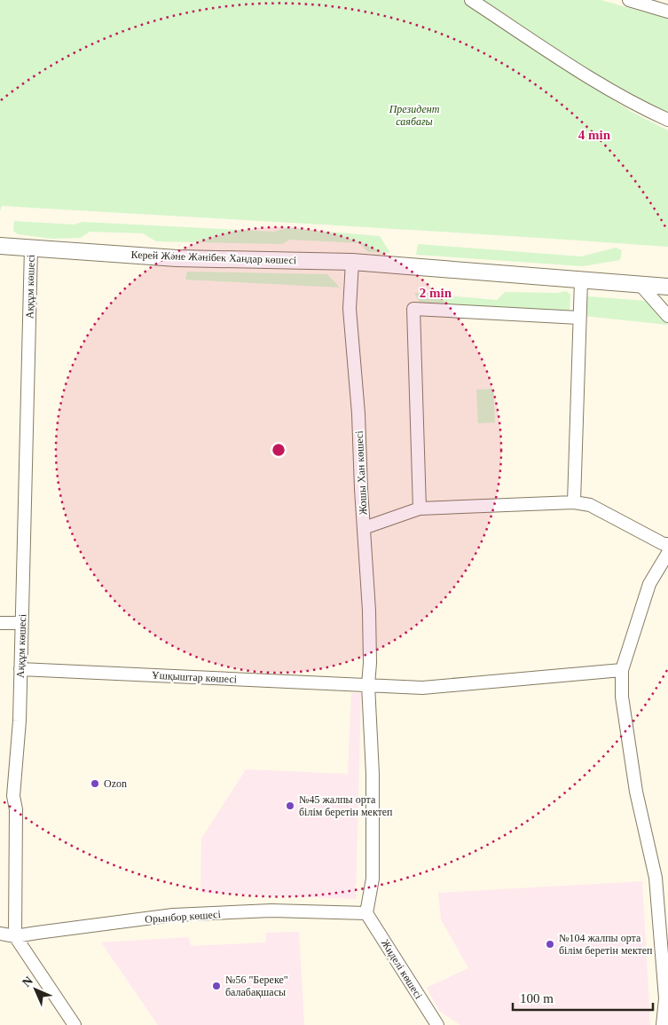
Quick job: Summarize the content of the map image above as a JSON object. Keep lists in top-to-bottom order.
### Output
{
  "streets": {
    "main road": ["Керей Және Жәнібек Хандар көшесі"],
    "street": [
      "Аққұм көшесі",
      "Жошы Хан көшесі",
      "Ұшқыштар көшесі",
      "Орынбор көшесі",
      "Жиделі көшесі"
    ]
  },
  "crossings": [
    ["Керей Және Жәнібек Хандар көшесі", "Аққұм көшесі"],
    ["Керей Және Жәнібек Хандар көшесі", "Жошы Хан көшесі"],
    ["Аққұм көшесі", "Ұшқыштар көшесі"],
    ["Аққұм көшесі", "Орынбор көшесі"],
    ["Жошы Хан көшесі", "Ұшқыштар көшесі"],
    ["Жошы Хан көшесі", "Орынбор көшесі"],
    ["Жошы Хан көшесі", "Жиделі көшесі"],
    ["Орынбор көшесі", "Жиделі көшесі"]
  ],
  "parks": ["Президент саябағы"],
  "places": [
    "Ozon",
    "№45 жалпы орта білім беретін мектеп",
    "№104 жалпы орта білім беретін мектеп",
    "№56 \"Береке\" балабақшасы"
  ],
  "scale_bar": "100 m",
  "north": "top left",
  "rings": ["4 min", "2 min"]
}
